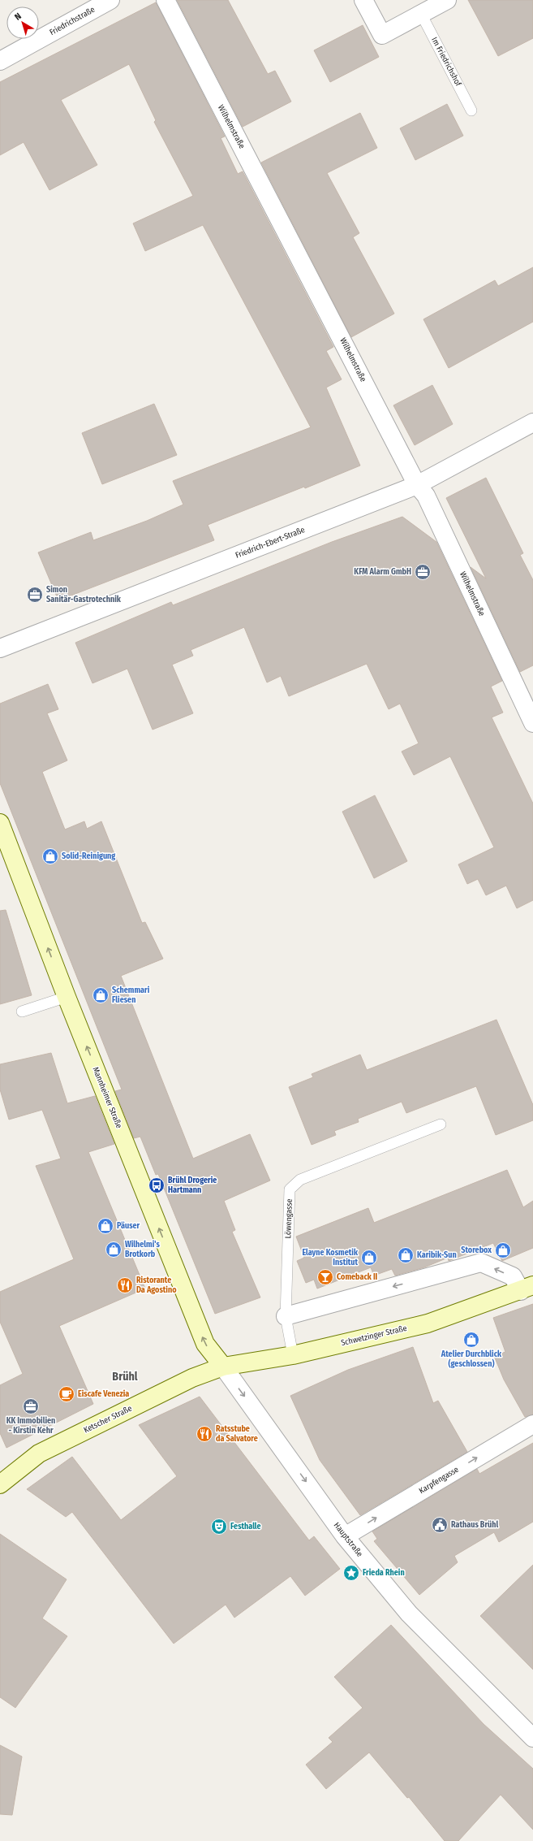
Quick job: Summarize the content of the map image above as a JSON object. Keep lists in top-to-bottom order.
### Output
{
  "streets": {
    "main road": ["Mannheimer Straße", "Schwetzinger Straße", "Ketscher Straße"],
    "street": [
      "Friedrichstraße",
      "Wilhelmstraße",
      "Friedrich-Ebert-Straße",
      "Karpfengasse",
      "Hauptstraße"
    ],
    "lane": ["Im Friedrichshof", "Löwengasse"]
  },
  "crossings": [
    ["Wilhelmstraße", "Friedrich-Ebert-Straße"],
    ["Mannheimer Straße", "Schwetzinger Straße"],
    ["Mannheimer Straße", "Ketscher Straße"],
    ["Mannheimer Straße", "Hauptstraße"],
    ["Löwengasse", "Schwetzinger Straße"],
    ["Schwetzinger Straße", "Ketscher Straße"],
    ["Schwetzinger Straße", "Hauptstraße"],
    ["Ketscher Straße", "Hauptstraße"],
    ["Karpfengasse", "Hauptstraße"]
  ],
  "one_way": ["Mannheimer Straße", "Karpfengasse", "Hauptstraße"],
  "districts": ["Brühl"],
  "places": {
    "office": ["KFM Alarm GmbH", "Simon Sanitär-Gastrotechnik", "KK Immobilien - Kirstin Kehr"],
    "shop": [
      "Solid-Reinigung",
      "Schemmari Fliesen",
      "Päuser",
      "Wilhelmi's Brotkorb",
      "Storebox",
      "Karibik-Sun",
      "Elayne Kosmetik Institut",
      "Atelier Durchblick (geschlossen)"
    ],
    "bus stop": ["Brühl Drogerie Hartmann"],
    "bar": ["Comeback II"],
    "restaurant": ["Ristorante Da Agostino", "Ratsstube da Salvatore"],
    "cafe": ["Eiscafe Venezia"],
    "public building": ["Rathaus Brühl"],
    "theatre": ["Festhalle"],
    "place": ["Frieda Rhein"]
  },
  "north": "top left"
}
